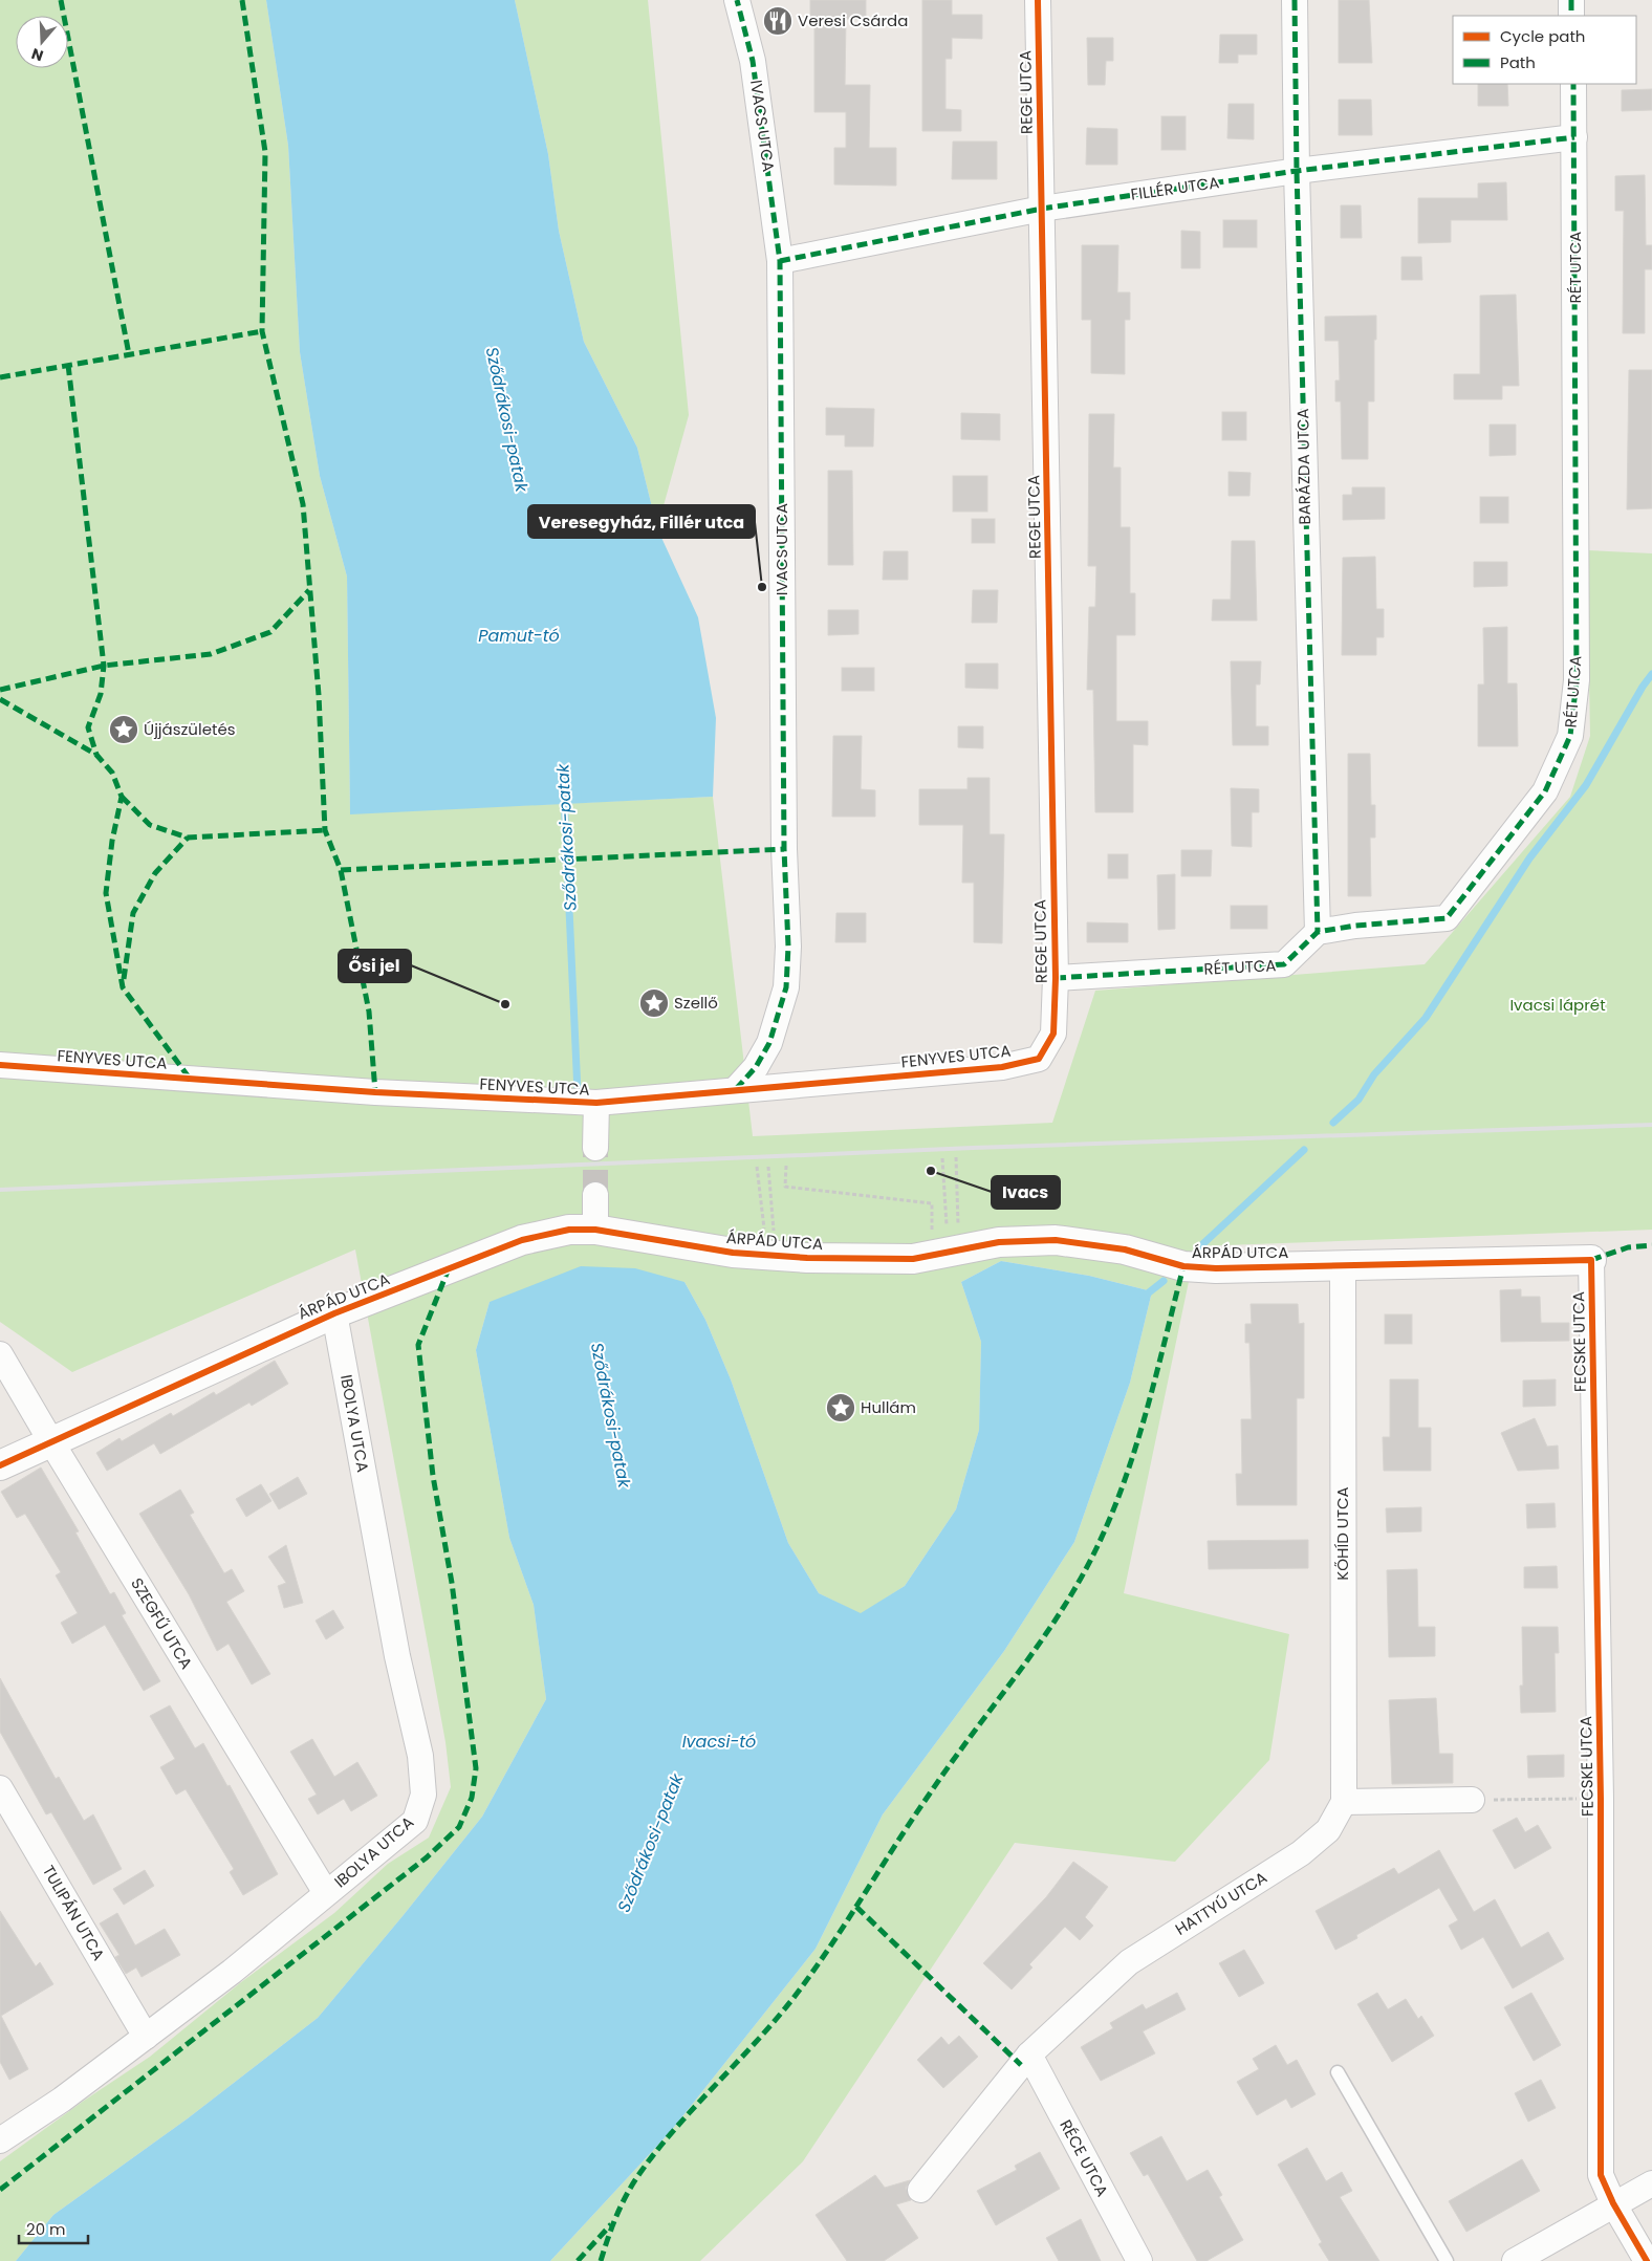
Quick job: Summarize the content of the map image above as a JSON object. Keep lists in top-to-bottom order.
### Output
{
  "streets": {
    "street": [
      "REGE UTCA",
      "IVACS UTCA",
      "FILLÉR UTCA",
      "RÉT UTCA",
      "BARÁZDA UTCA",
      "FENYVES UTCA",
      "ÁRPÁD UTCA",
      "FECSKE UTCA",
      "IBOLYA UTCA",
      "KŐHÍD UTCA",
      "SZEGFŰ UTCA",
      "HATTYÚ UTCA",
      "TULIPÁN UTCA",
      "RÉCE UTCA"
    ]
  },
  "crossings": [
    ["REGE UTCA", "FILLÉR UTCA"],
    ["REGE UTCA", "RÉT UTCA"],
    ["REGE UTCA", "FENYVES UTCA"],
    ["IVACS UTCA", "FILLÉR UTCA"],
    ["IVACS UTCA", "FENYVES UTCA"],
    ["FILLÉR UTCA", "RÉT UTCA"],
    ["FILLÉR UTCA", "BARÁZDA UTCA"],
    ["RÉT UTCA", "BARÁZDA UTCA"],
    ["ÁRPÁD UTCA", "FECSKE UTCA"],
    ["ÁRPÁD UTCA", "IBOLYA UTCA"],
    ["ÁRPÁD UTCA", "KŐHÍD UTCA"],
    ["ÁRPÁD UTCA", "SZEGFŰ UTCA"],
    ["IBOLYA UTCA", "SZEGFŰ UTCA"],
    ["IBOLYA UTCA", "TULIPÁN UTCA"],
    ["KŐHÍD UTCA", "HATTYÚ UTCA"],
    ["HATTYÚ UTCA", "RÉCE UTCA"]
  ],
  "water": ["Sződrákosi-patak", "Pamut-tó", "Ivacsi-tó"],
  "parks": ["Ivacsi láprét"],
  "places": {
    "restaurant": ["Veresi Csárda"],
    "other": ["Veresegyház, Fillér utca", "Ősi jel", "Ivacs"],
    "place": ["Újjászületés", "Szellő", "Hullám"]
  },
  "legend": ["Cycle path", "Path"],
  "scale_bar": "20 m",
  "north": "bottom"
}
